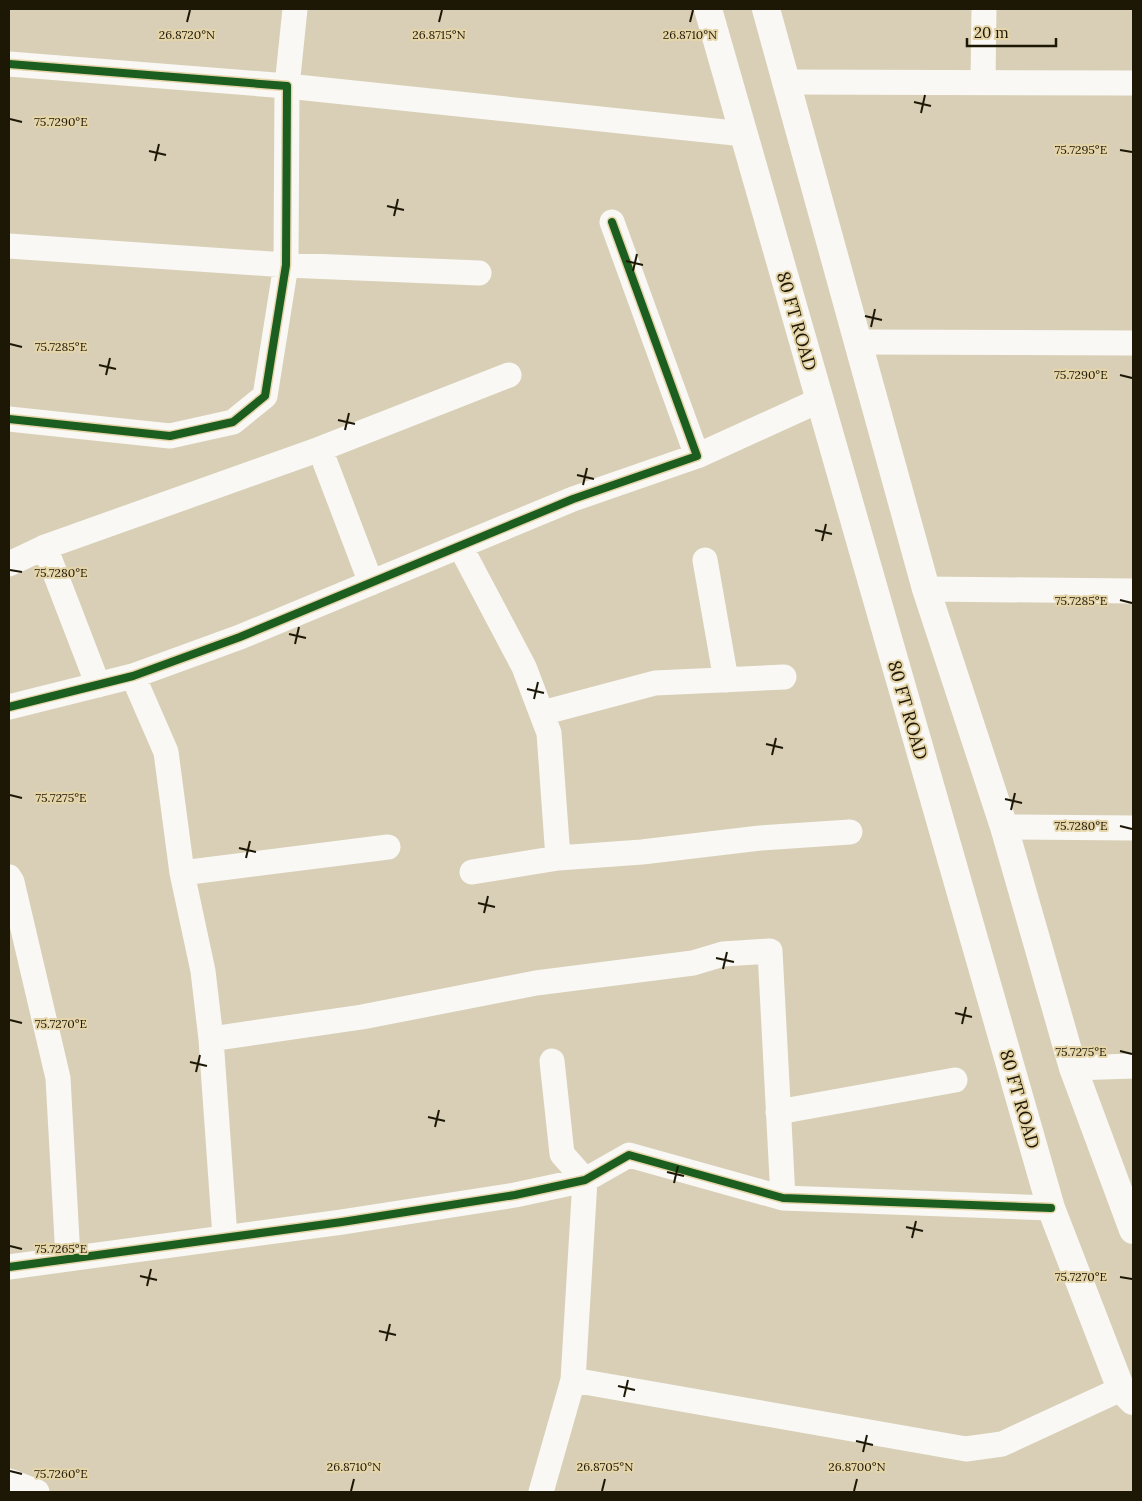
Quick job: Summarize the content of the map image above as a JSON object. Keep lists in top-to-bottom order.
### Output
{
  "streets": {
    "main road": ["80 FT ROAD"]
  },
  "scale_bar": "20 m",
  "coordinates": [
    "26.8715°N",
    "26.8710°N",
    "26.8720°N",
    "75.7290°E",
    "75.7295°E",
    "75.7285°E",
    "75.7280°E",
    "75.7275°E",
    "75.7270°E",
    "75.7265°E",
    "26.8705°N",
    "26.8700°N",
    "75.7260°E"
  ]
}
